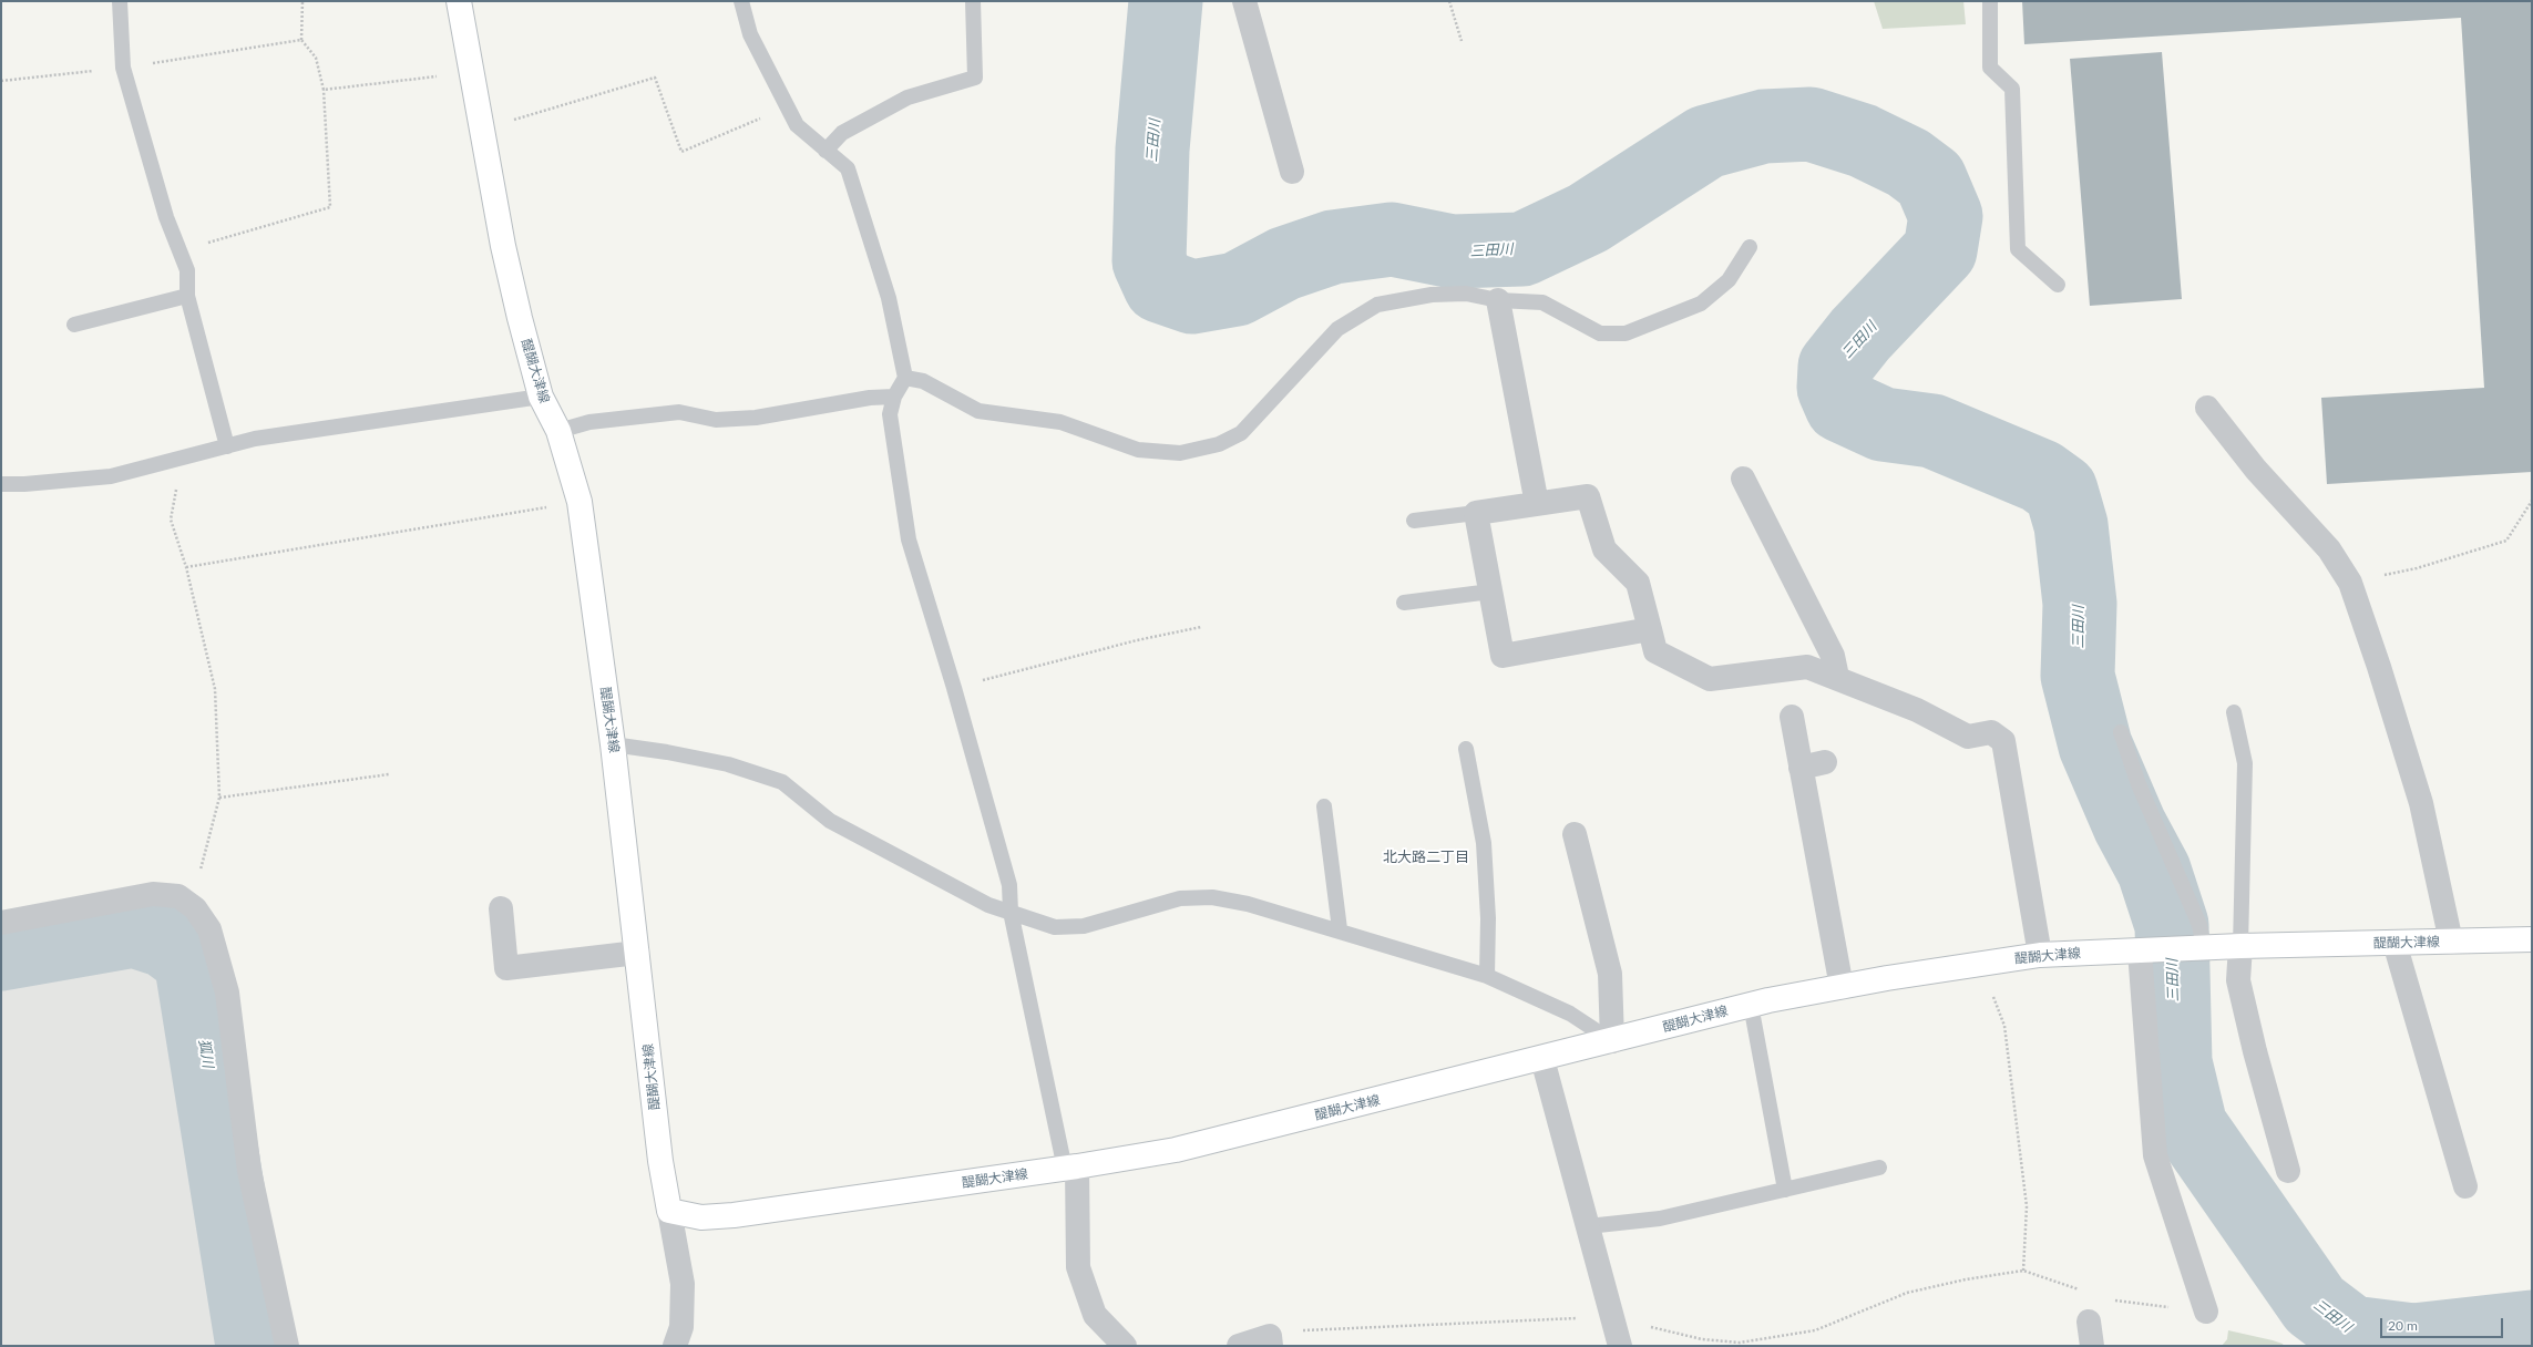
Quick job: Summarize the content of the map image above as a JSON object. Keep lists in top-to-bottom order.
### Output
{
  "streets": {
    "main road": ["醍醐大津線"]
  },
  "districts": ["北大路二丁目"],
  "water": ["三田川", "狐川"],
  "scale_bar": "20 m"
}
